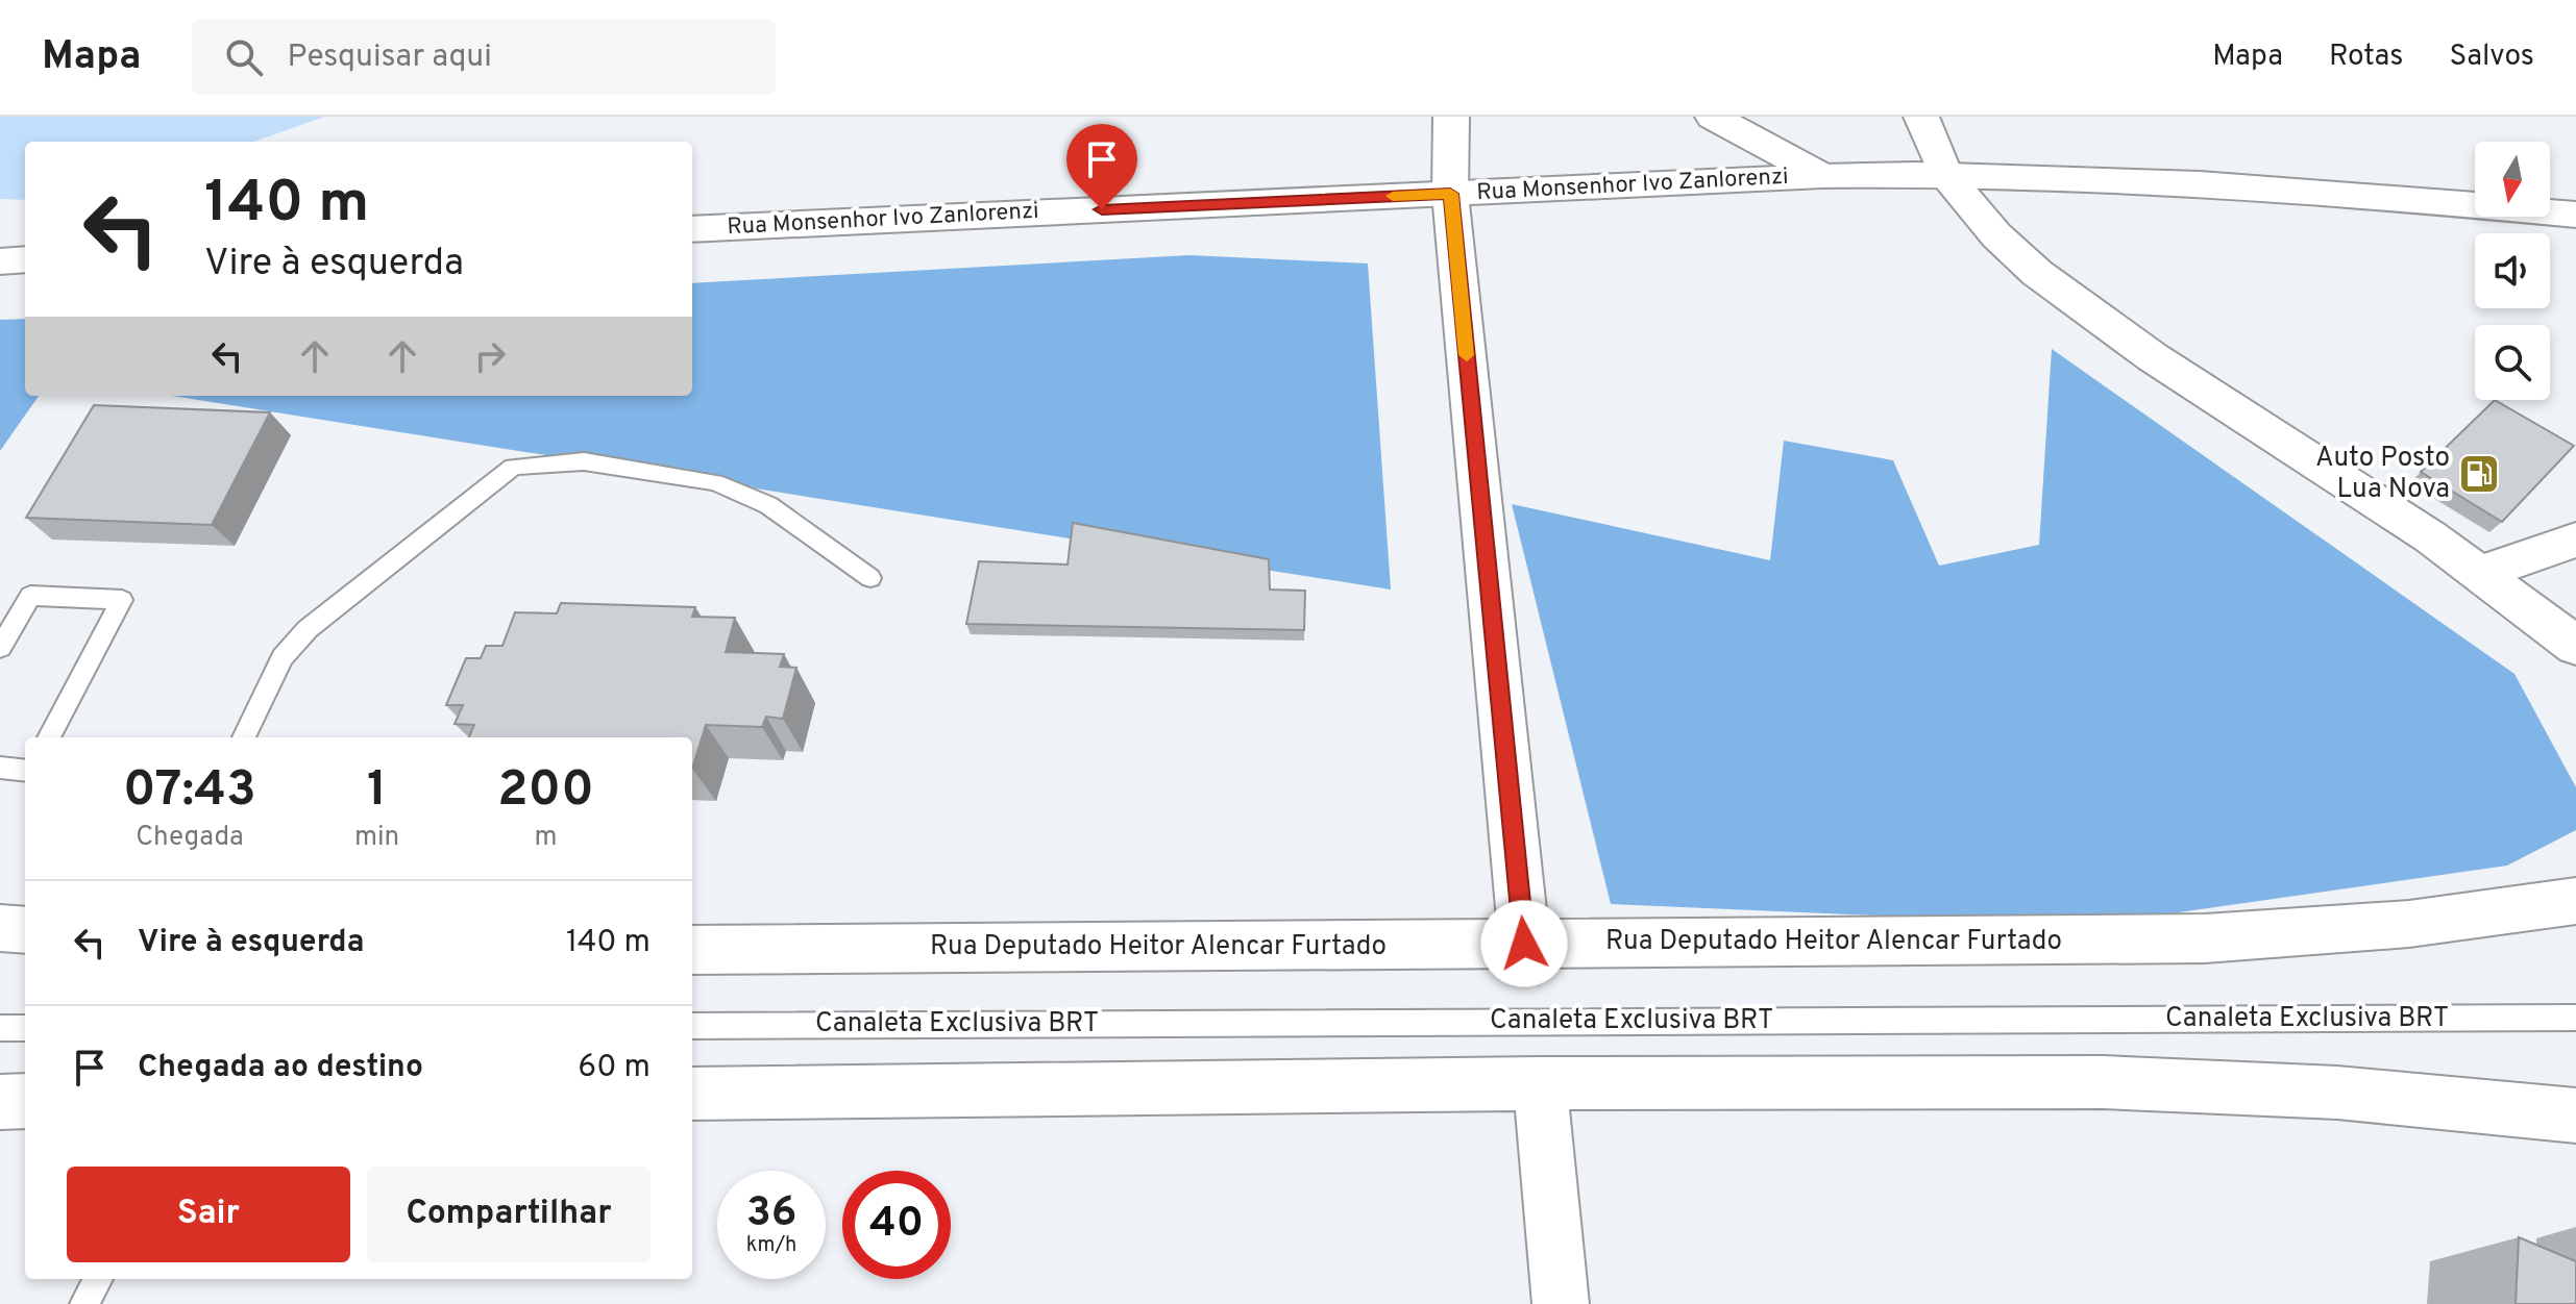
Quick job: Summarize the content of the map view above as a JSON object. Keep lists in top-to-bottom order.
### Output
{
  "streets": {
    "street": ["Rua Monsenhor Ivo Zanlorenzi", "Rua Deputado Heitor Alencar Furtado"],
    "lane": ["Canaleta Exclusiva BRT"]
  },
  "places": {
    "fuel station": ["Auto Posto Lua Nova"]
  },
  "north": "bottom",
  "page": {
    "header": "Mapa",
    "search": "Pesquisar aqui",
    "nav": ["Mapa", "Rotas", "Salvos"],
    "turn": ["140 m", "Vire à esquerda"],
    "eta": [
      "07:43",
      "Chegada",
      "1",
      "min",
      "200",
      "m"
    ],
    "list": [
      {
        "name": "Vire à esquerda",
        "value": "140 m"
      },
      {
        "name": "Chegada ao destino",
        "value": "60 m"
      }
    ],
    "buttons": ["Sair", "Compartilhar"],
    "speed": "36 km/h",
    "limit": "40"
  }
}
